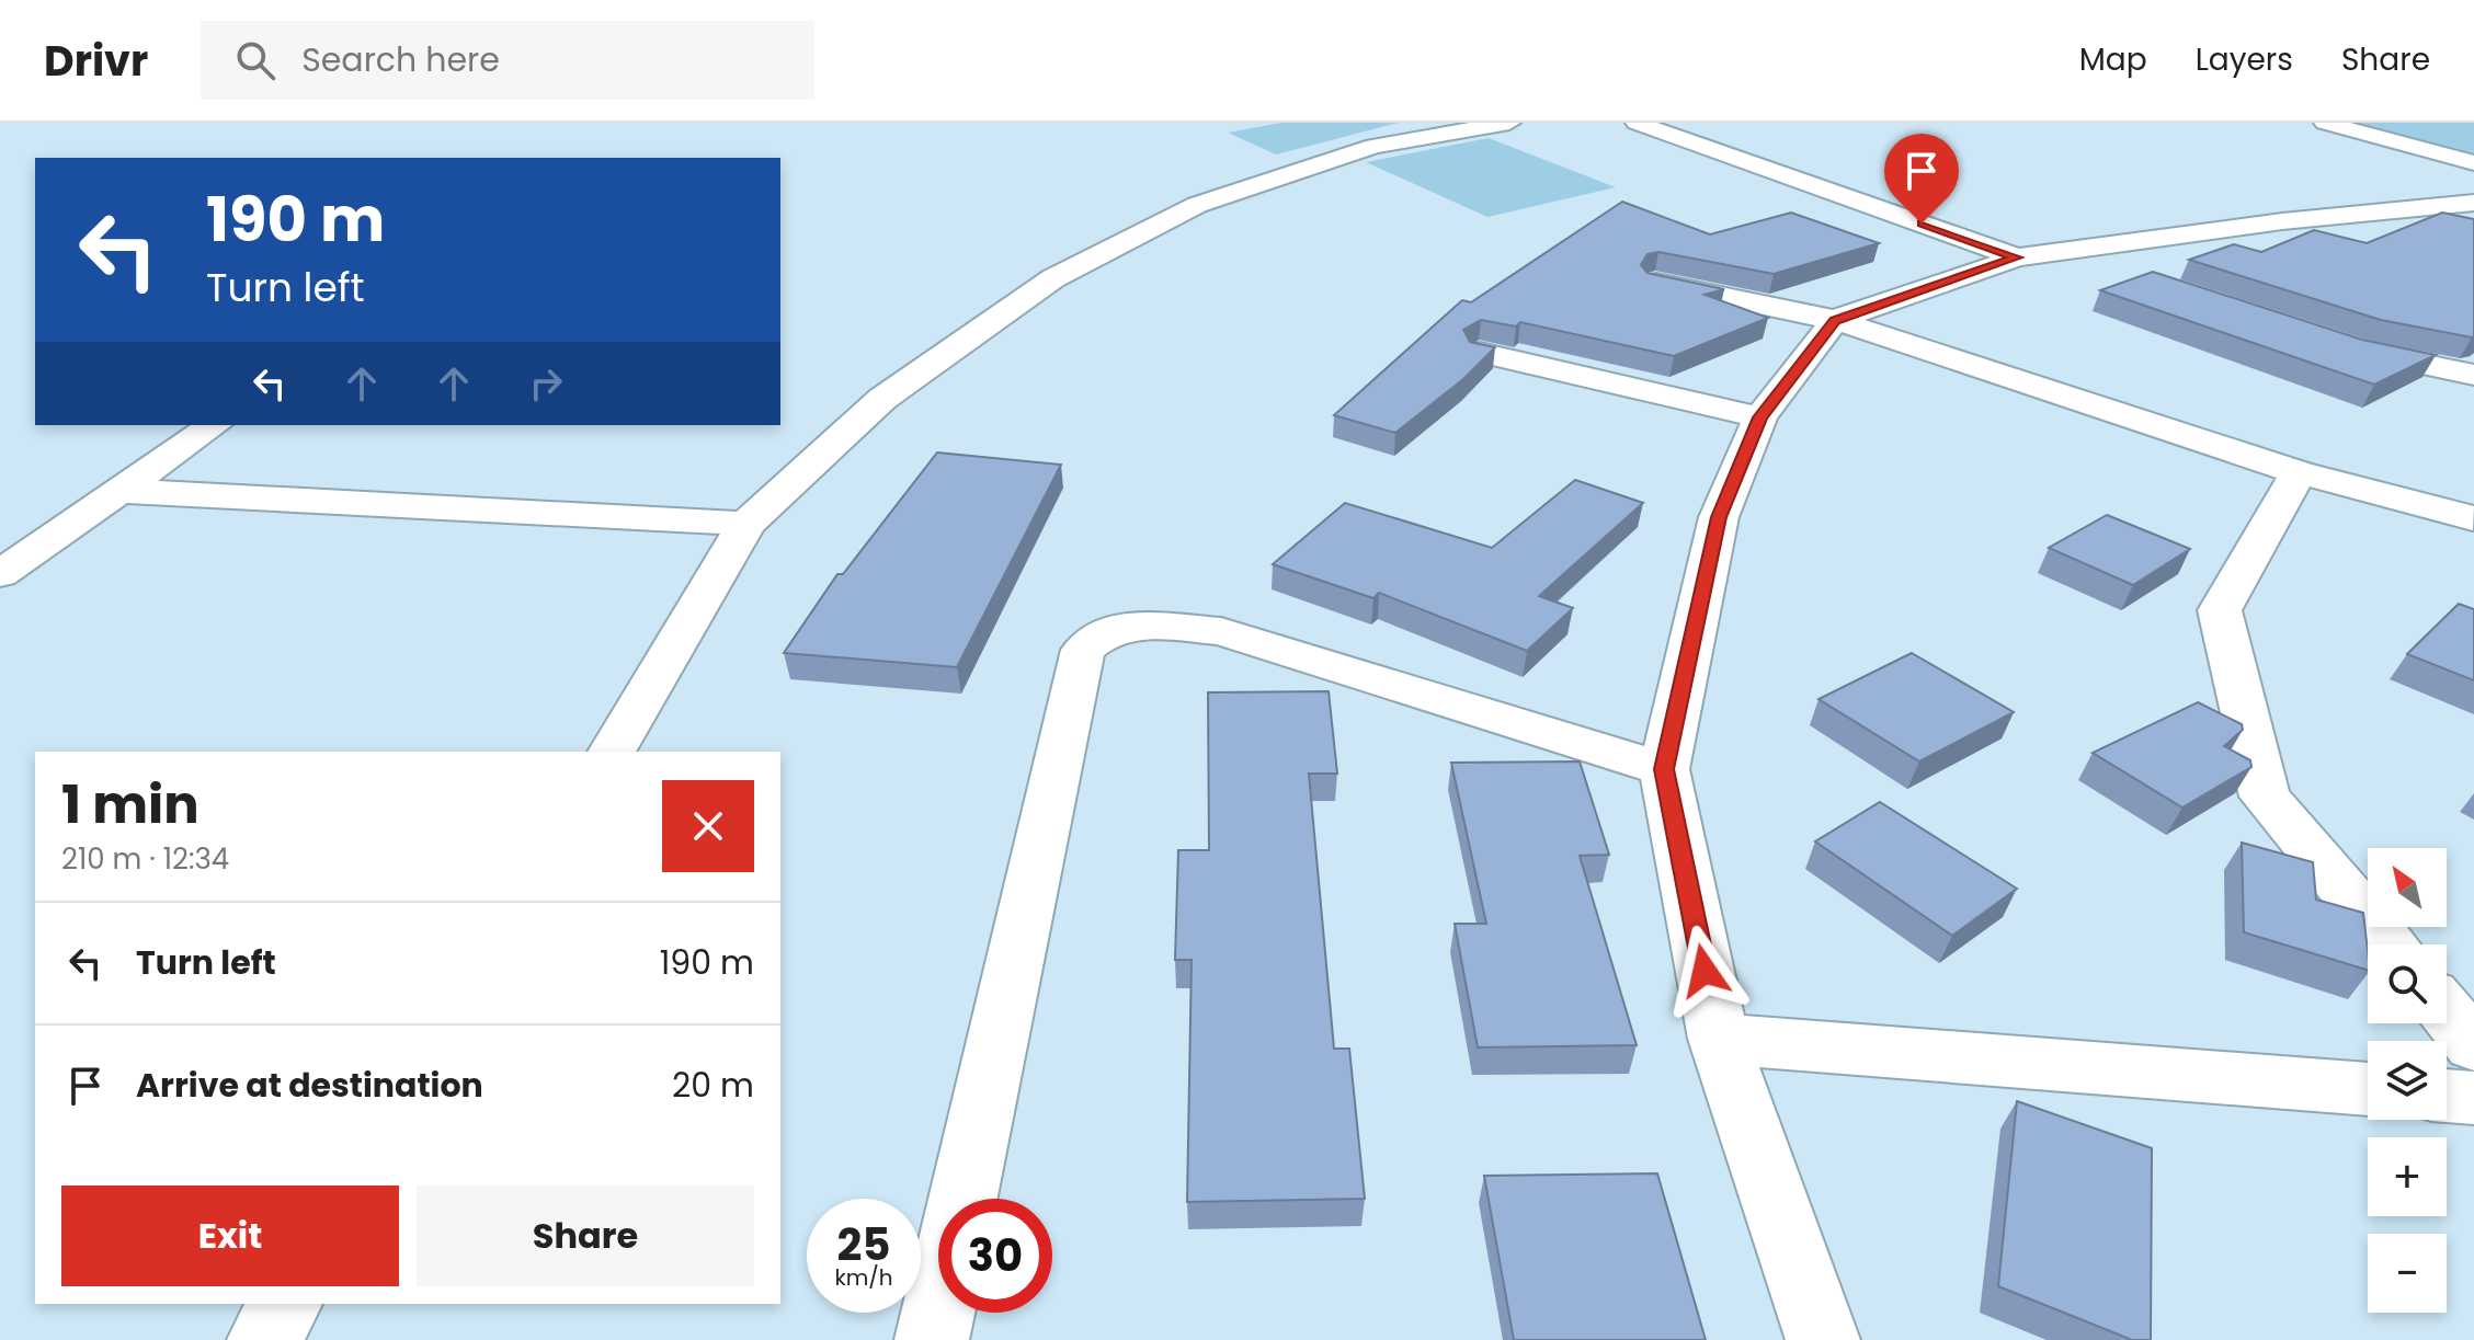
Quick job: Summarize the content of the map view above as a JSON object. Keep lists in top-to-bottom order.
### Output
{
  "north": "top left",
  "page": {
    "header": "Drivr",
    "search": "Search here",
    "nav": ["Map", "Layers", "Share"],
    "turn": ["190 m", "Turn left"],
    "heading": ["1 min", "210 m · 12:34"],
    "map_buttons": ["+", "−"],
    "list": [
      {
        "name": "Turn left",
        "value": "190 m"
      },
      {
        "name": "Arrive at destination",
        "value": "20 m"
      }
    ],
    "buttons": ["Exit", "Share"],
    "speed": "25 km/h",
    "limit": "30"
  }
}
